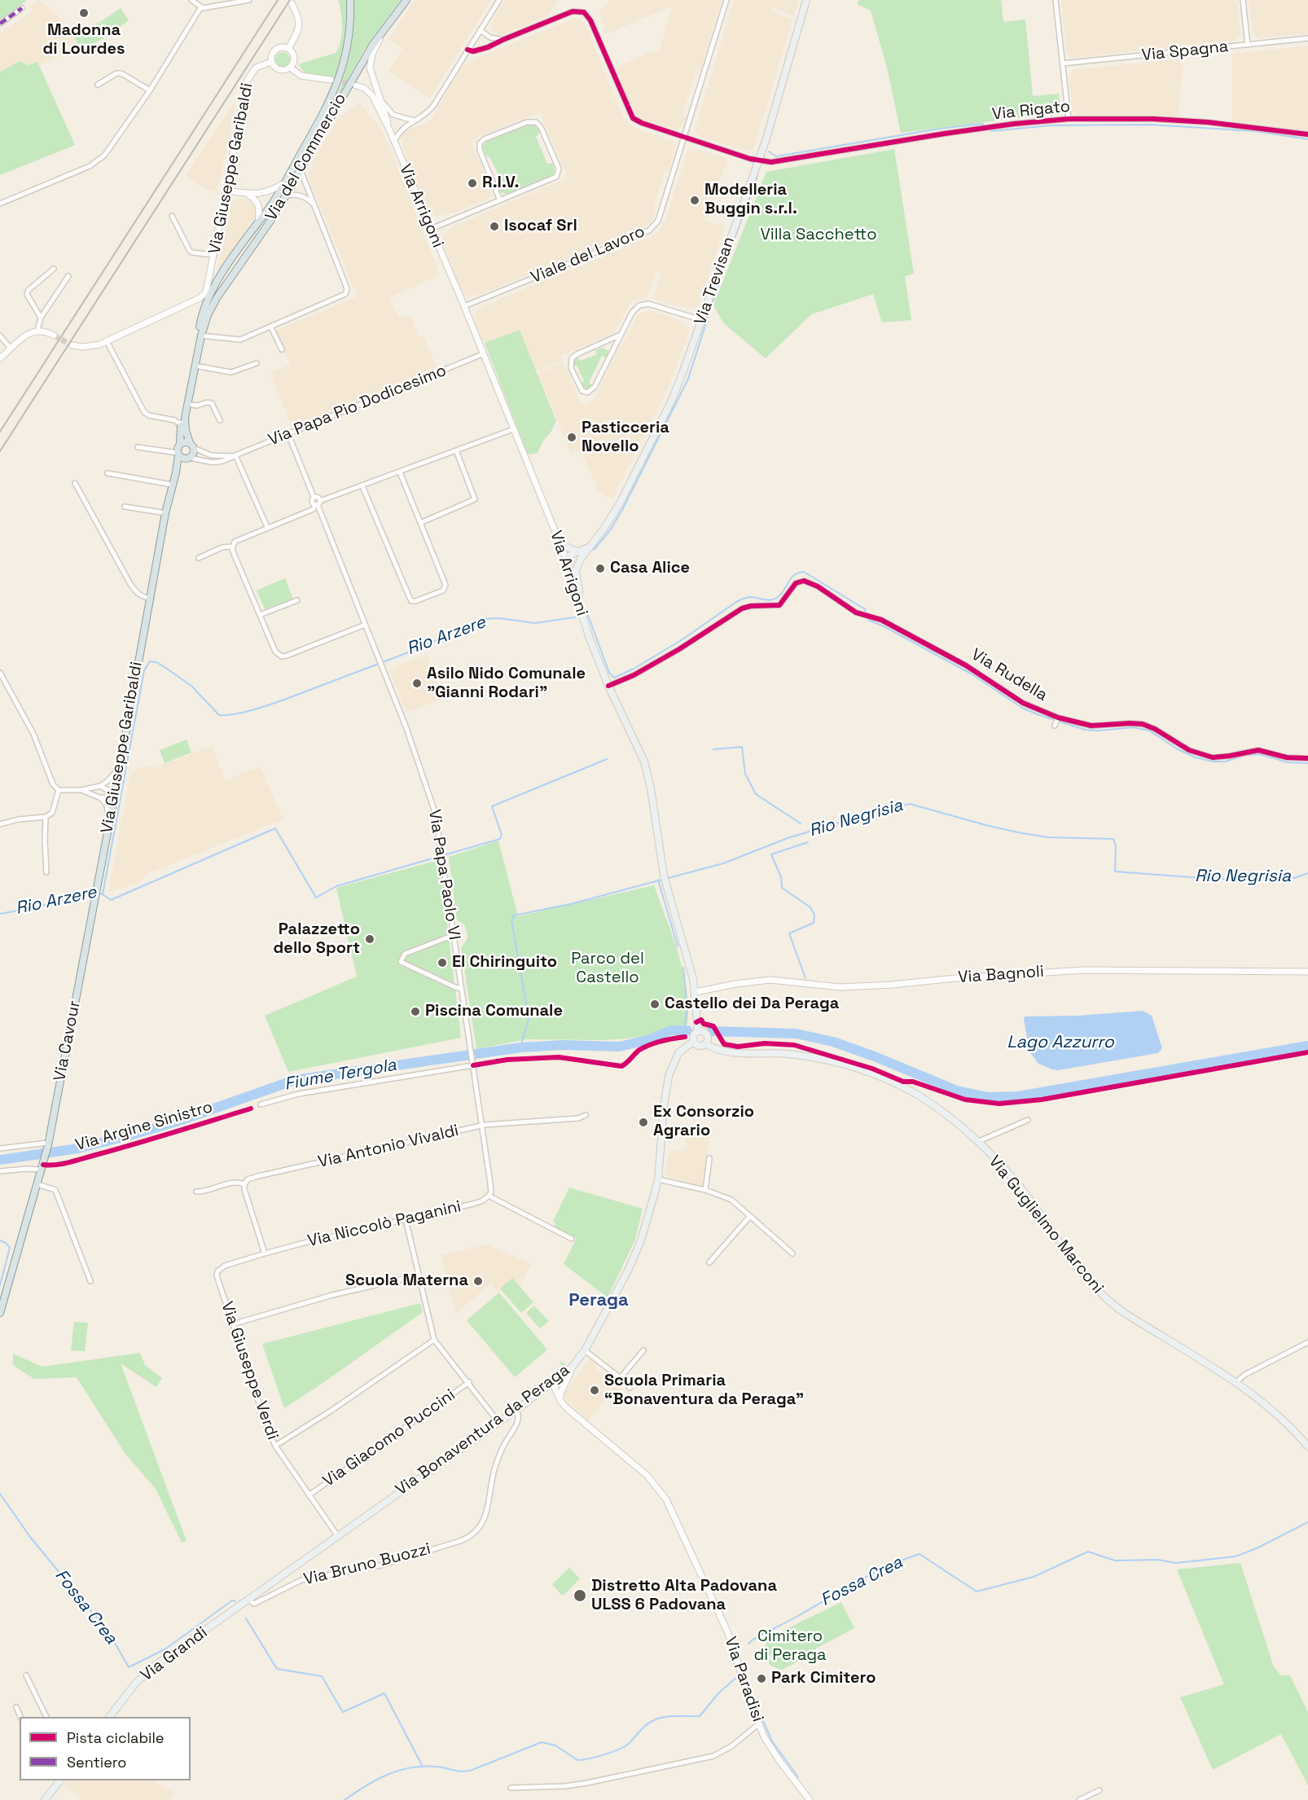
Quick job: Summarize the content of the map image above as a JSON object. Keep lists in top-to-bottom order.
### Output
{
  "streets": {
    "main road": [
      "Via del Commercio",
      "Via Giuseppe Garibaldi",
      "Via Arrigoni",
      "Via Trevisan",
      "Via Cavour",
      "Via Guglielmo Marconi",
      "Via Bonaventura da Peraga",
      "Via Grandi"
    ],
    "street": [
      "Via Spagna",
      "Via Rigato",
      "Viale del Lavoro",
      "Via Papa Pio Dodicesimo",
      "Via Rudella",
      "Via Papa Paolo VI",
      "Via Bagnoli",
      "Via Antonio Vivaldi",
      "Via Niccolò Paganini",
      "Via Giuseppe Verdi",
      "Via Giacomo Puccini",
      "Via Bruno Buozzi",
      "Via Paradisi"
    ],
    "cycle path": ["Via Argine Sinistro"]
  },
  "crossings": [
    ["Via Rigato", "Viale del Lavoro"],
    ["Via Rigato", "Via Trevisan"],
    ["Via del Commercio", "Via Giuseppe Garibaldi"],
    ["Via del Commercio", "Via Arrigoni"],
    ["Via Giuseppe Garibaldi", "Via Papa Pio Dodicesimo"],
    ["Via Giuseppe Garibaldi", "Via Cavour"],
    ["Via Arrigoni", "Viale del Lavoro"],
    ["Via Arrigoni", "Via Trevisan"],
    ["Via Arrigoni", "Via Papa Pio Dodicesimo"],
    ["Via Arrigoni", "Via Rudella"],
    ["Via Arrigoni", "Via Bagnoli"],
    ["Via Arrigoni", "Via Guglielmo Marconi"],
    ["Via Arrigoni", "Via Bonaventura da Peraga"],
    ["Via Papa Paolo VI", "Via Antonio Vivaldi"],
    ["Via Papa Paolo VI", "Via Niccolò Paganini"],
    ["Via Niccolò Paganini", "Via Giuseppe Verdi"],
    ["Via Guglielmo Marconi", "Via Bonaventura da Peraga"],
    ["Via Giuseppe Verdi", "Via Bonaventura da Peraga"],
    ["Via Giuseppe Verdi", "Via Giacomo Puccini"],
    ["Via Bonaventura da Peraga", "Via Bruno Buozzi"],
    ["Via Bonaventura da Peraga", "Via Grandi"],
    ["Via Bonaventura da Peraga", "Via Paradisi"],
    ["Via Bruno Buozzi", "Via Grandi"]
  ],
  "districts": ["Peraga"],
  "water": [
    "Rio Arzere",
    "Rio Negrisia",
    "Lago Azzurro",
    "Fiume Tergola",
    "Fossa Crea"
  ],
  "parks": ["Villa Sacchetto", "Parco del Castello", "Cimitero di Peraga"],
  "places": [
    "Madonna di Lourdes",
    "R.I.V.",
    "Modelleria Buggin s.r.l.",
    "Isocaf Srl",
    "Pasticceria Novello",
    "Casa Alice",
    "Asilo Nido Comunale \"Gianni Rodari\"",
    "Palazzetto dello Sport",
    "El Chiringuito",
    "Castello dei Da Peraga",
    "Piscina Comunale",
    "Ex Consorzio Agrario",
    "Scuola Materna",
    "Scuola Primaria “Bonaventura da Peraga”",
    "Distretto Alta Padovana ULSS 6 Padovana",
    "Park Cimitero"
  ],
  "legend": ["Pista ciclabile", "Sentiero"]
}
